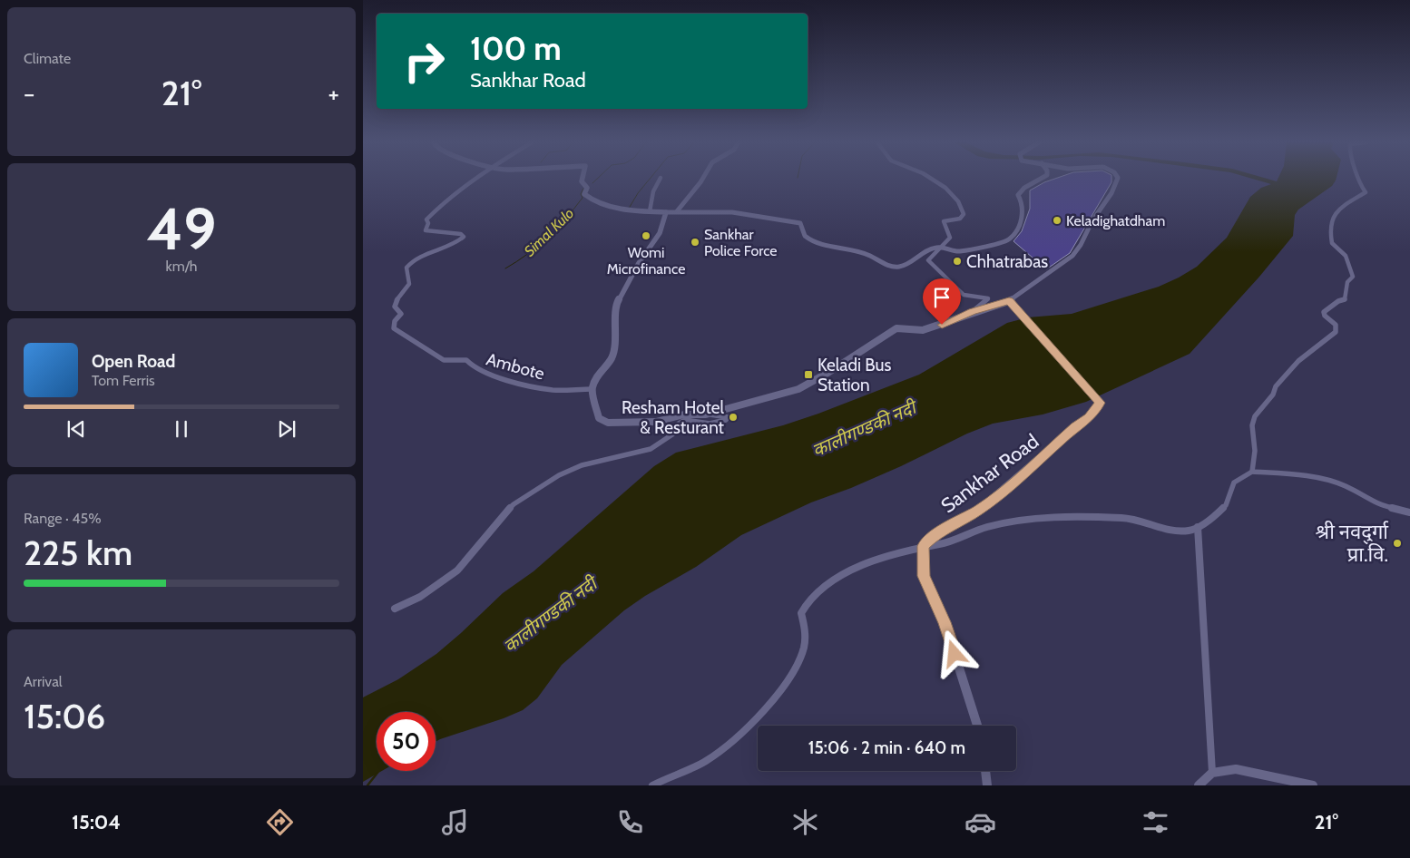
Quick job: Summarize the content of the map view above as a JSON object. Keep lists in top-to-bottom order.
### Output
{
  "streets": {
    "main road": ["Sankhar Road"],
    "street": ["Ambote"]
  },
  "water": ["Simal Kulo", "कालीगण्डकी नदी"],
  "places": {
    "other": [
      "Keladighatdham",
      "Womi Microfinance",
      "Sankhar Police Force",
      "Chhatrabas",
      "Resham Hotel & Resturant",
      "श्री नवदुर्गा प्रा.वि."
    ],
    "transit": ["Keladi Bus Station"]
  },
  "page": {
    "tile": [
      "Climate",
      ["49", "km/h"],
      ["Range · 45%", "225 km"],
      ["Arrival", "15:06"]
    ],
    "turn": ["100 m", "Sankhar Road"],
    "heat": ["−", "21°", "+"],
    "song": ["Open Road", "Tom Ferris"],
    "limit": "50",
    "trip": "15:06 · 2 min · 640 m",
    "tabs": ["15:04", "21°"]
  }
}
